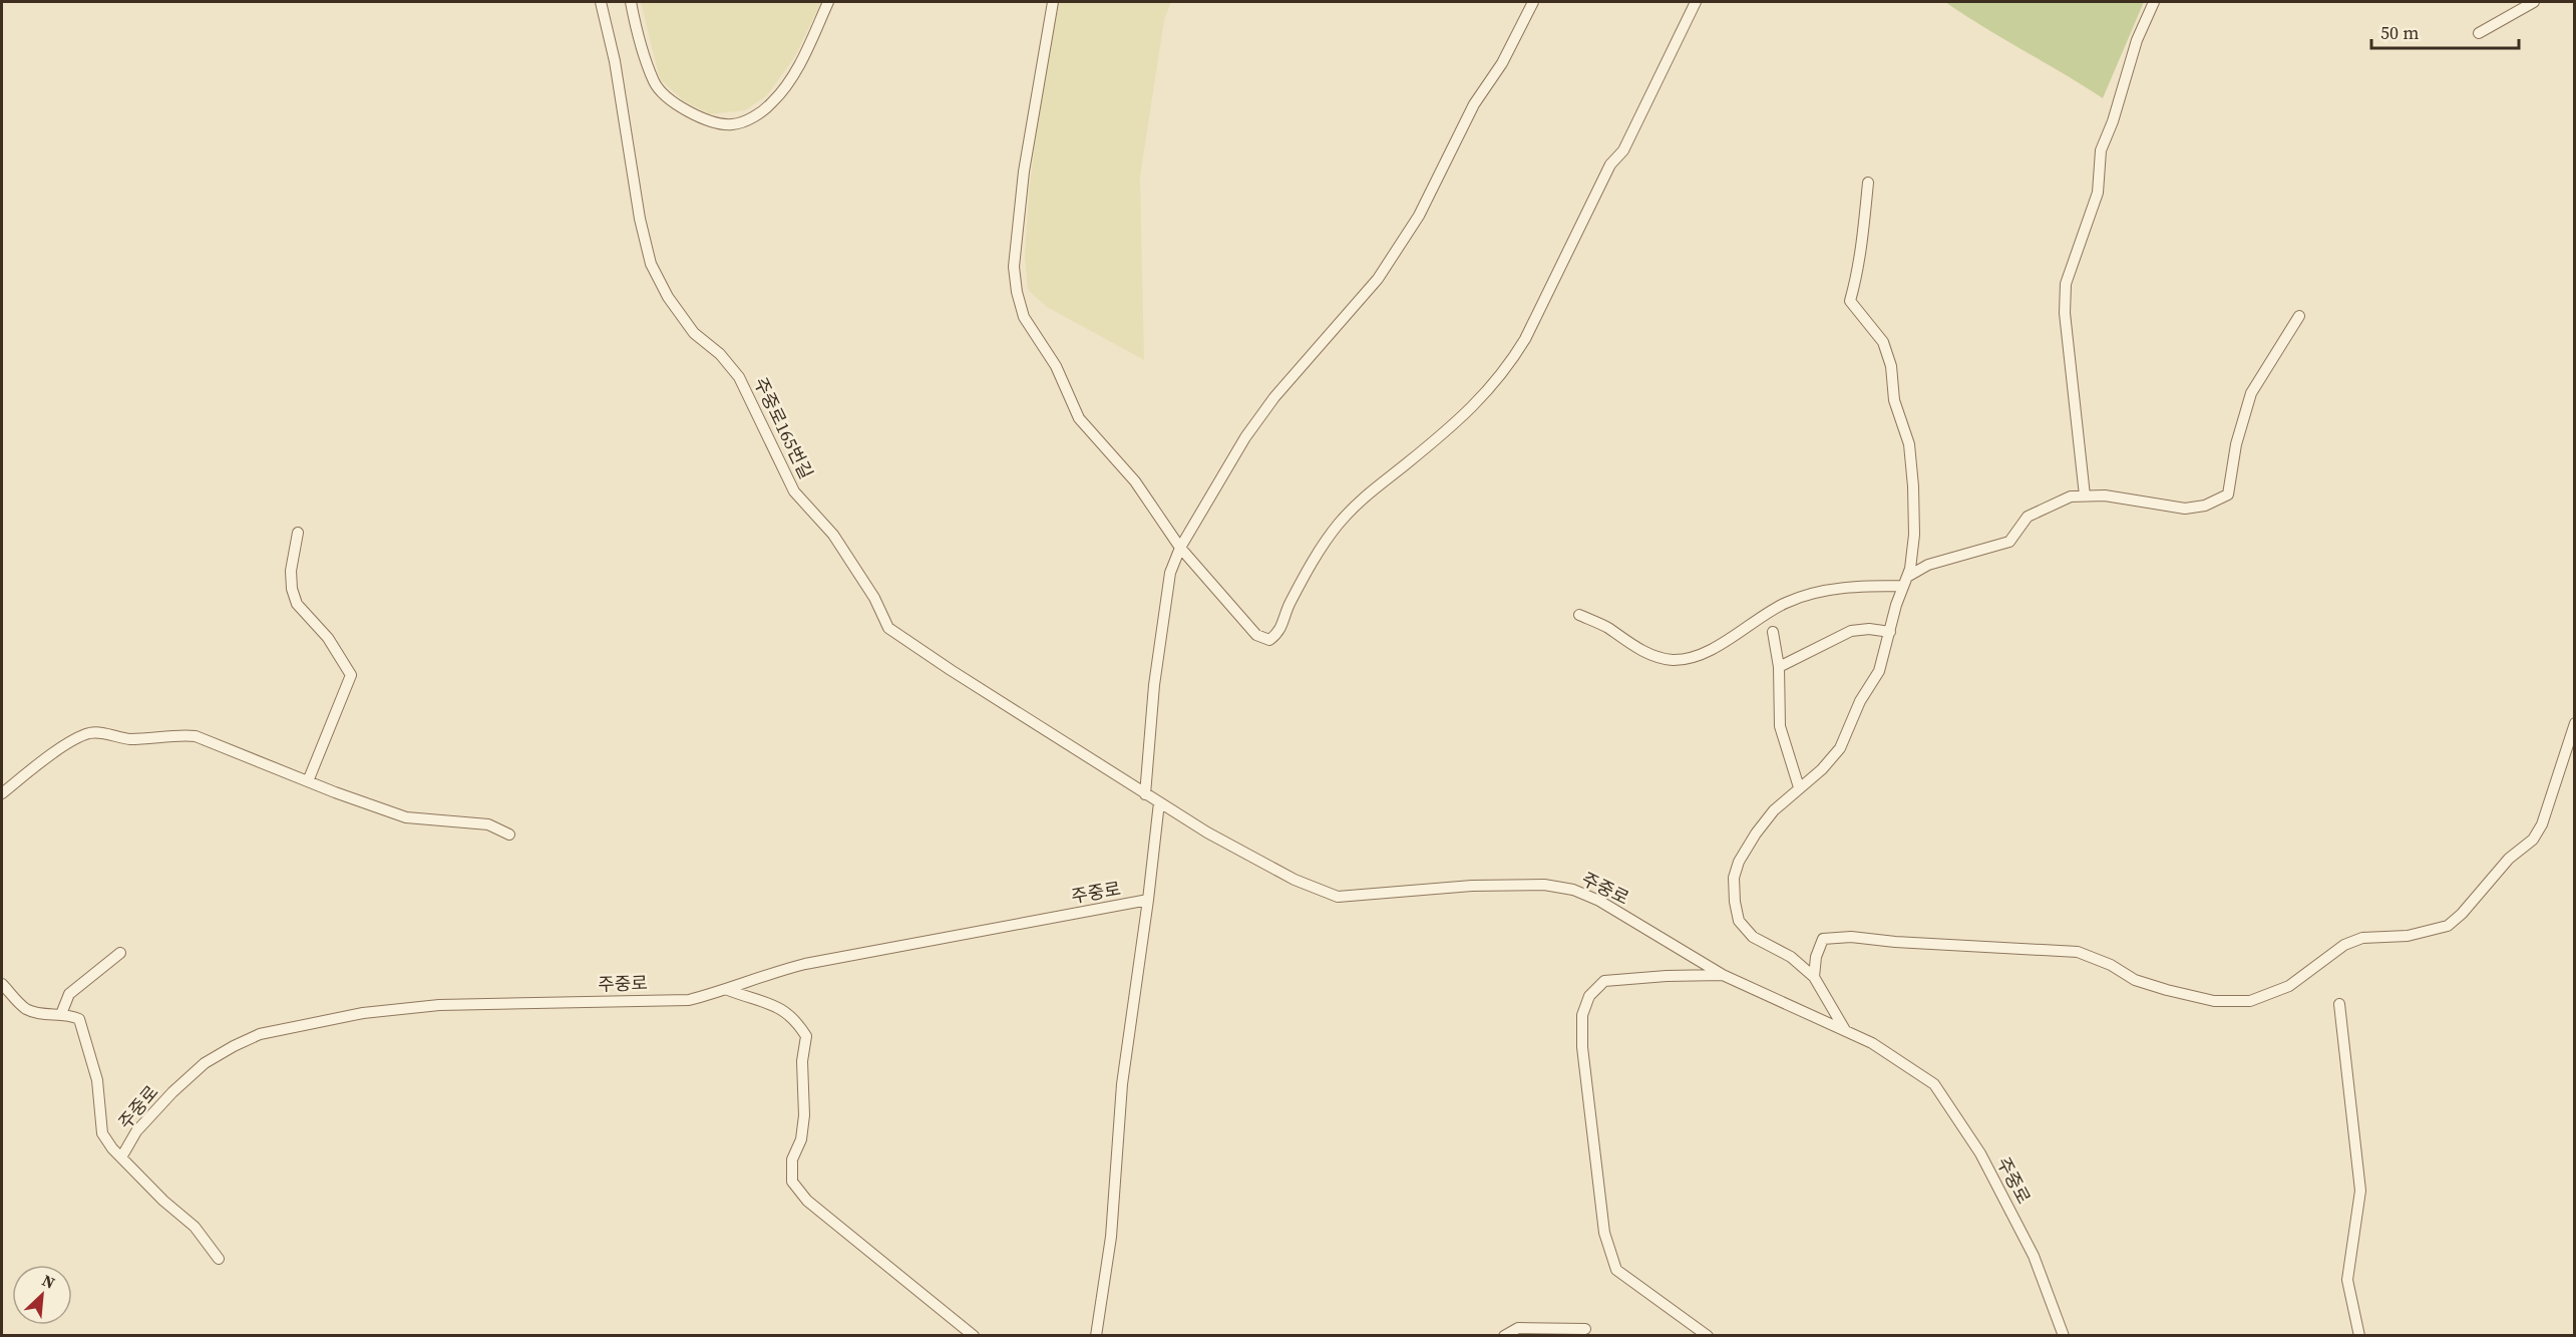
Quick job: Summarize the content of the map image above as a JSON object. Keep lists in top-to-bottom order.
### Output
{
  "streets": {
    "lane": ["주중로165번길", "주중로"]
  },
  "crossings": [
    ["주중로165번길", "주중로"]
  ],
  "scale_bar": "50 m",
  "north": "top right"
}
